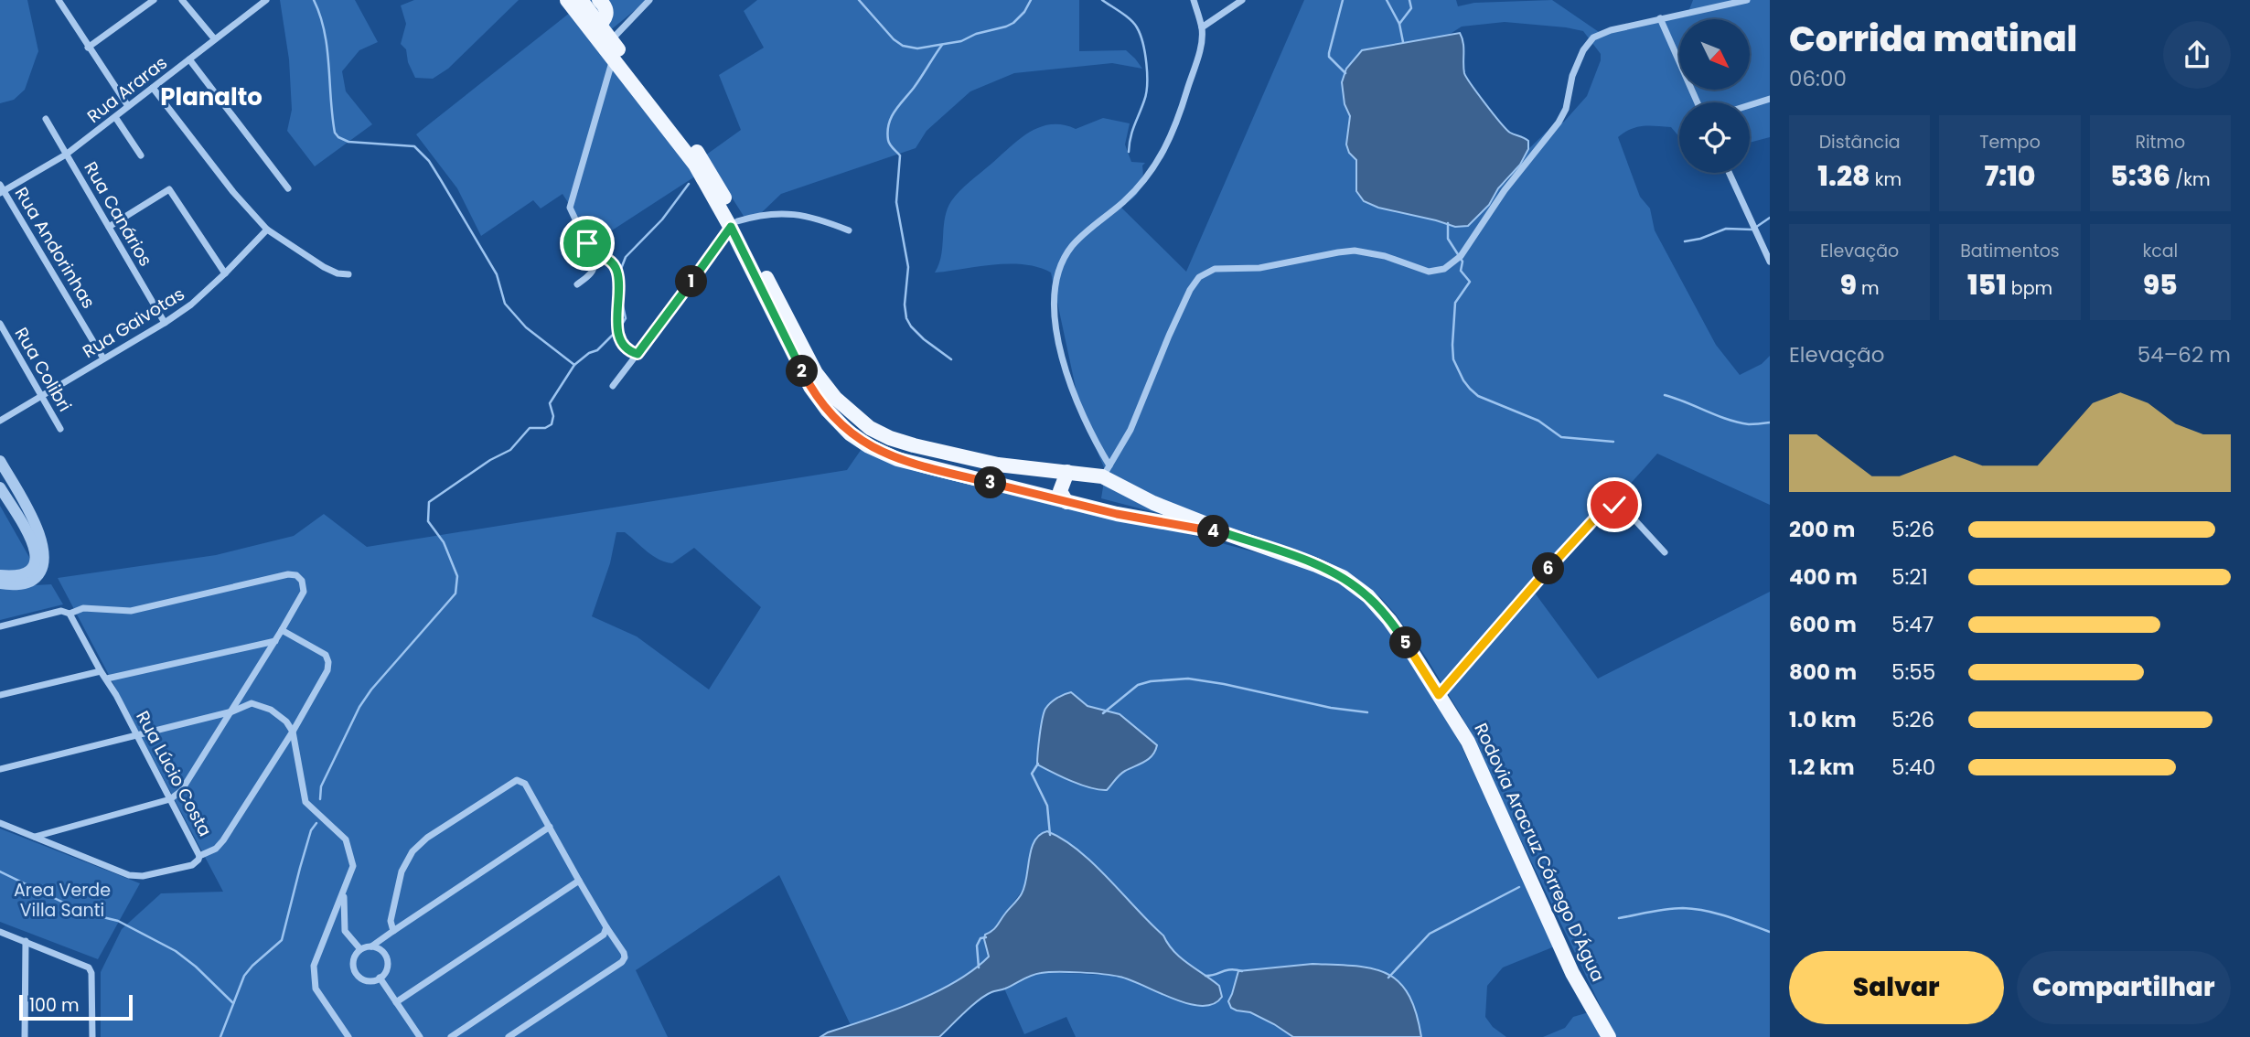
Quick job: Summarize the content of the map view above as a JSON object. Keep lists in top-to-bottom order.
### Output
{
  "streets": {
    "main road": ["Rodovia Aracruz Córrego D'Água"],
    "street": [
      "Rua Araras",
      "Rua Canários",
      "Rua Andorinhas",
      "Rua Gaivotas",
      "Rua Colibri",
      "Rua Lúcio Costa"
    ]
  },
  "crossings": [
    ["Rua Araras", "Rua Canários"],
    ["Rua Araras", "Rua Andorinhas"],
    ["Rua Canários", "Rua Gaivotas"],
    ["Rua Andorinhas", "Rua Gaivotas"],
    ["Rua Gaivotas", "Rua Colibri"]
  ],
  "districts": ["Planalto"],
  "parks": ["Area Verde Villa Santi"],
  "scale_bar": "100 m",
  "north": "bottom right",
  "page": {
    "heading": ["Corrida matinal", "06:00"],
    "stats": [
      ["Distância", "1.28 km"],
      ["Tempo", "7:10"],
      ["Ritmo", "5:36 /km"],
      ["Elevação", "9 m"],
      ["Batimentos", "151 bpm"],
      ["kcal", "95"]
    ],
    "pins": [
      "1",
      "2",
      "3",
      "4",
      "6",
      "5"
    ],
    "chart": ["Elevação", "54–62 m"],
    "list": [
      {
        "name": "200 m",
        "note": "5:26"
      },
      {
        "name": "400 m",
        "note": "5:21"
      },
      {
        "name": "600 m",
        "note": "5:47"
      },
      {
        "name": "800 m",
        "note": "5:55"
      },
      {
        "name": "1.0 km",
        "note": "5:26"
      },
      {
        "name": "1.2 km",
        "note": "5:40"
      }
    ],
    "buttons": ["Salvar", "Compartilhar"],
    "scale": "100 m"
  }
}
